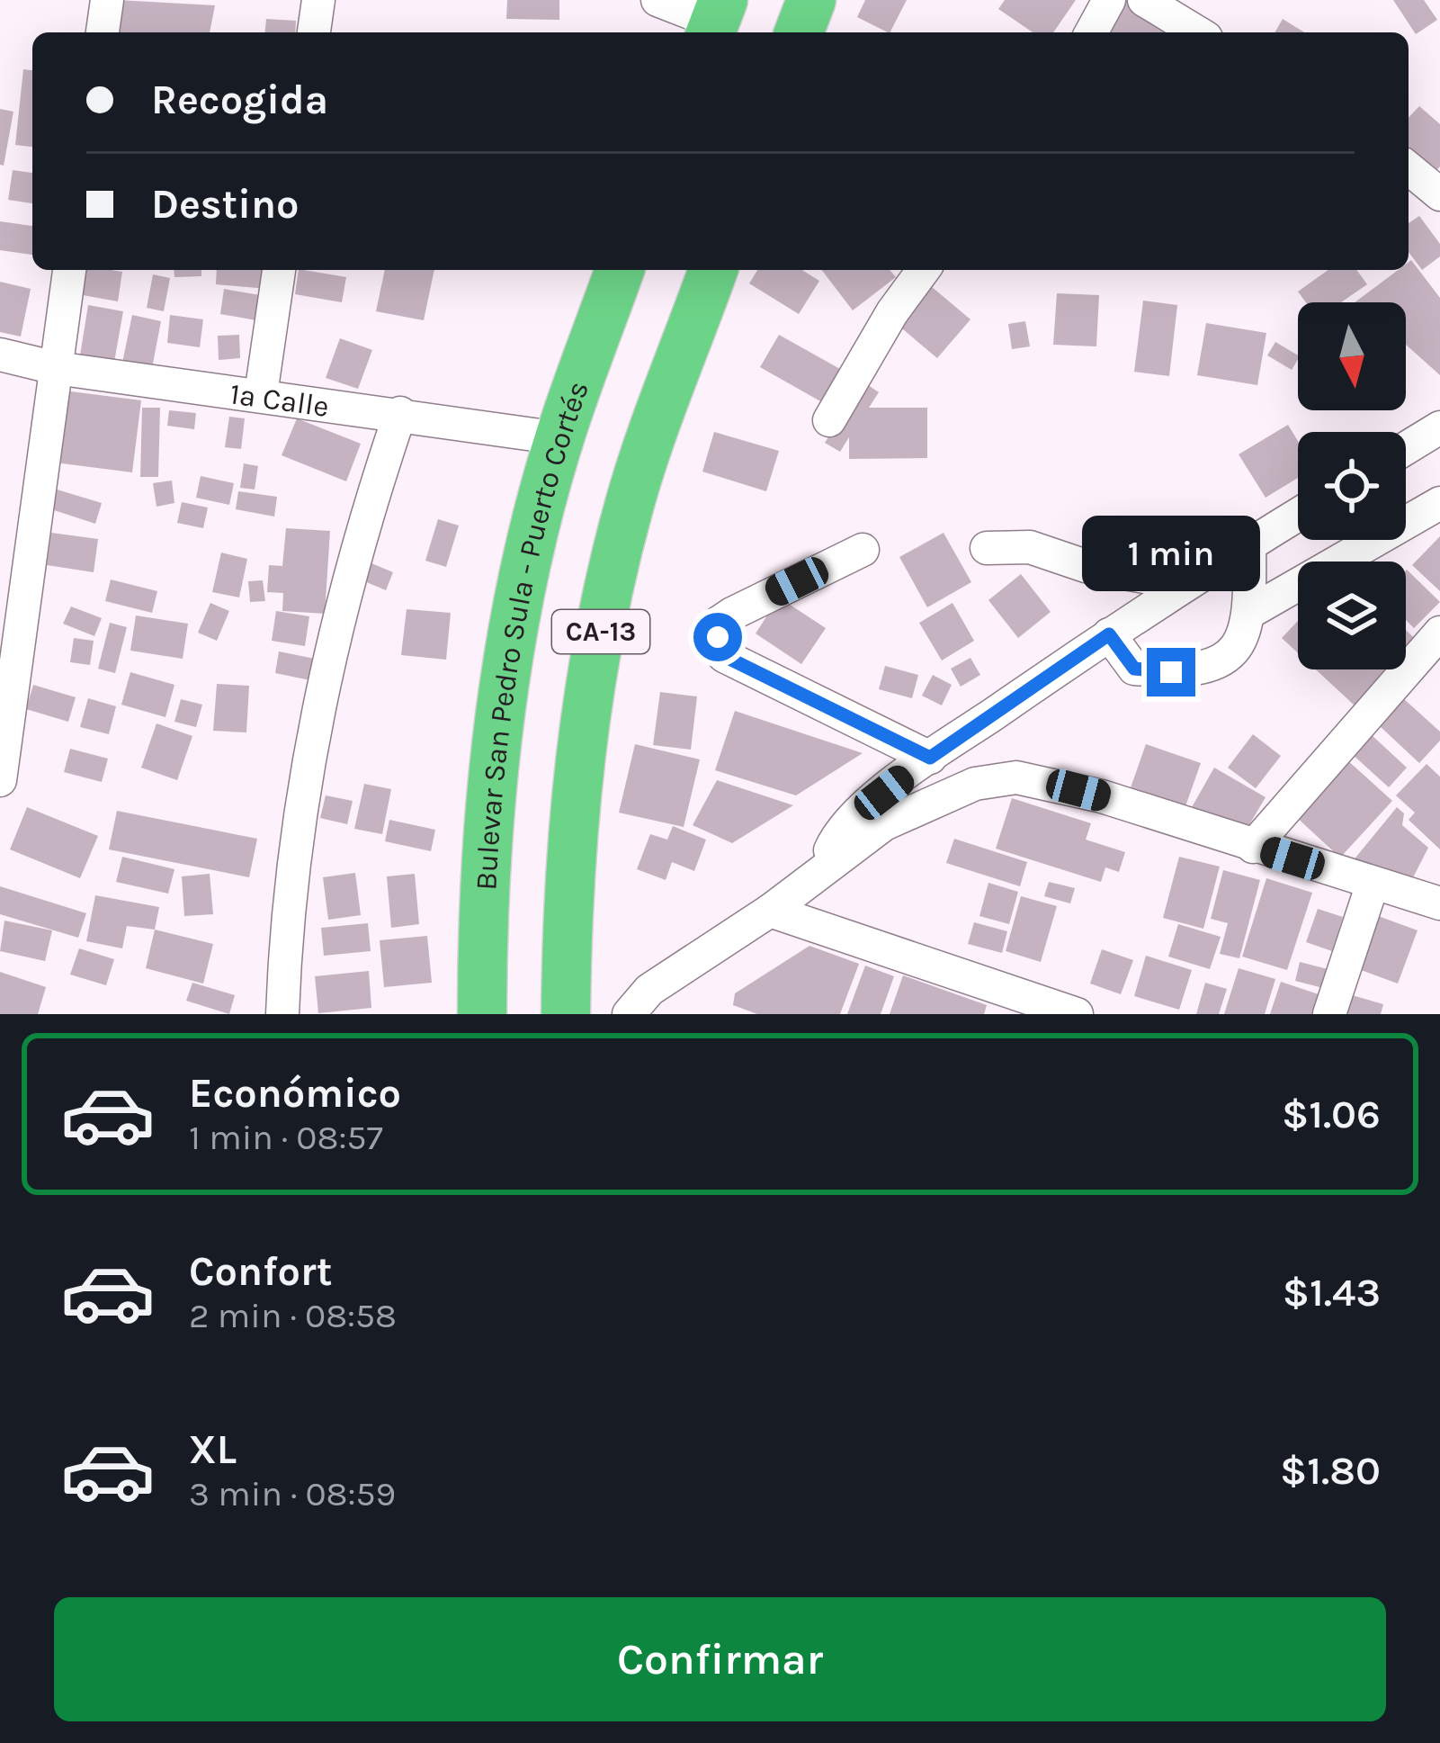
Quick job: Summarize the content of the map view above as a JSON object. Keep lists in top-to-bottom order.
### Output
{
  "streets": {
    "highway": ["CA-13", "Bulevar San Pedro Sula - Puerto Cortés"],
    "street": ["1a Calle"]
  },
  "crossings": [
    ["1a Calle", "Bulevar San Pedro Sula - Puerto Cortés"]
  ],
  "north": "bottom",
  "page": {
    "banner": ["Recogida", "Destino"],
    "bubble": "1 min",
    "list": [
      {
        "name": "Económico",
        "note": "1 min · 08:57",
        "value": "$1.06"
      },
      {
        "name": "Confort",
        "note": "2 min · 08:58",
        "value": "$1.43"
      },
      {
        "name": "XL",
        "note": "3 min · 08:59",
        "value": "$1.80"
      }
    ],
    "buttons": "Confirmar"
  }
}
